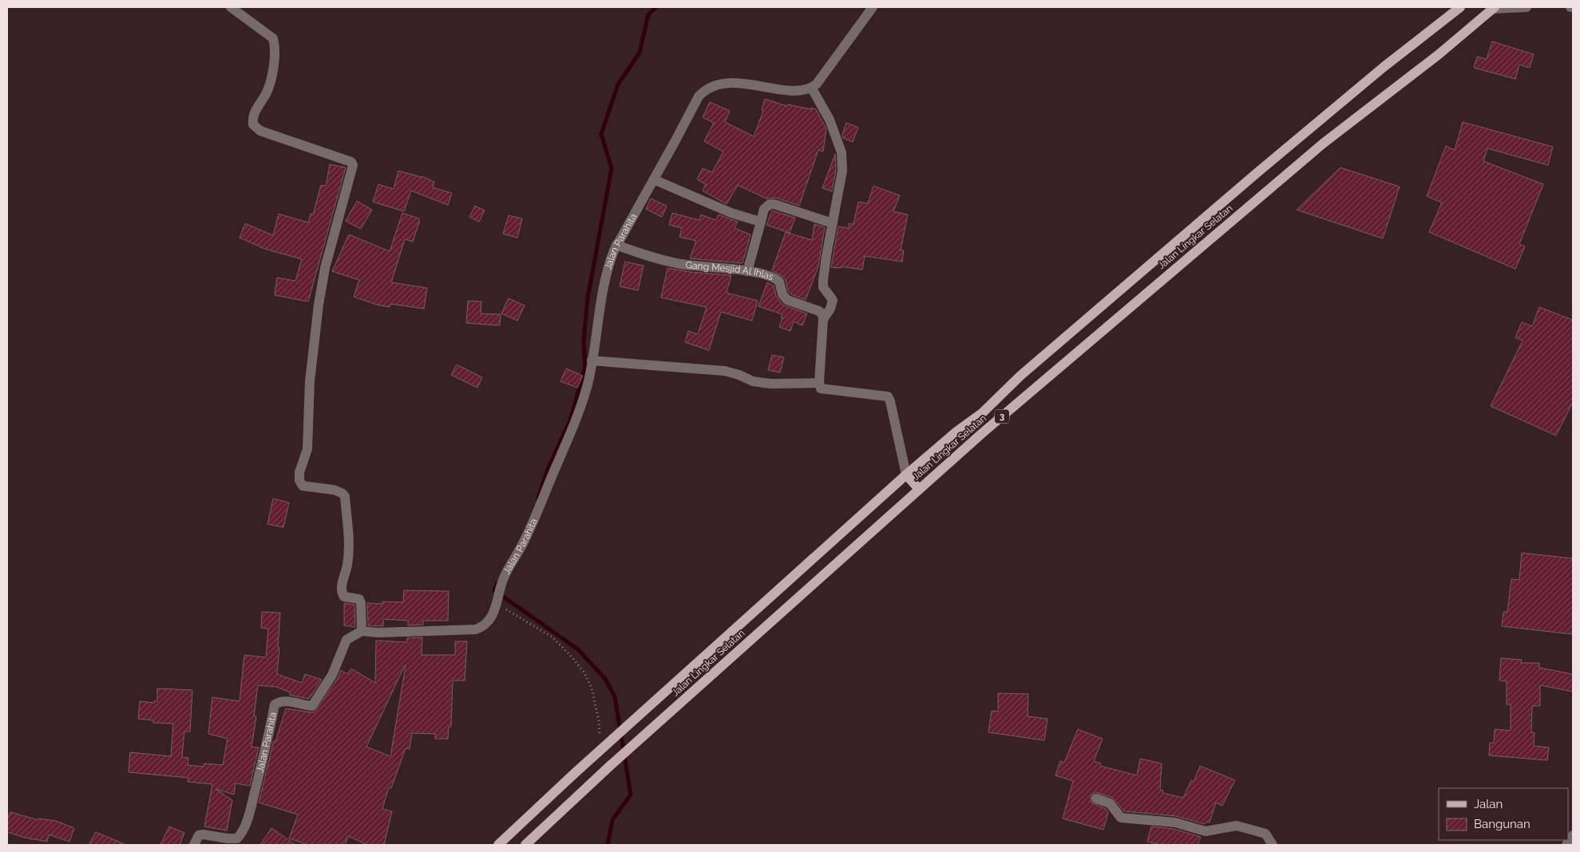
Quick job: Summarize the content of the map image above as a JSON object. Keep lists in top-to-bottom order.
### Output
{
  "streets": {
    "main road": ["Jalan Lingkar Selatan", "3"],
    "street": ["Jalan Parahita", "Gang Mesjid Al Ihlas"]
  },
  "crossings": [
    ["Jalan Lingkar Selatan", "3"],
    ["Jalan Parahita", "Gang Mesjid Al Ihlas"]
  ],
  "legend": ["Jalan", "Bangunan"]
}
